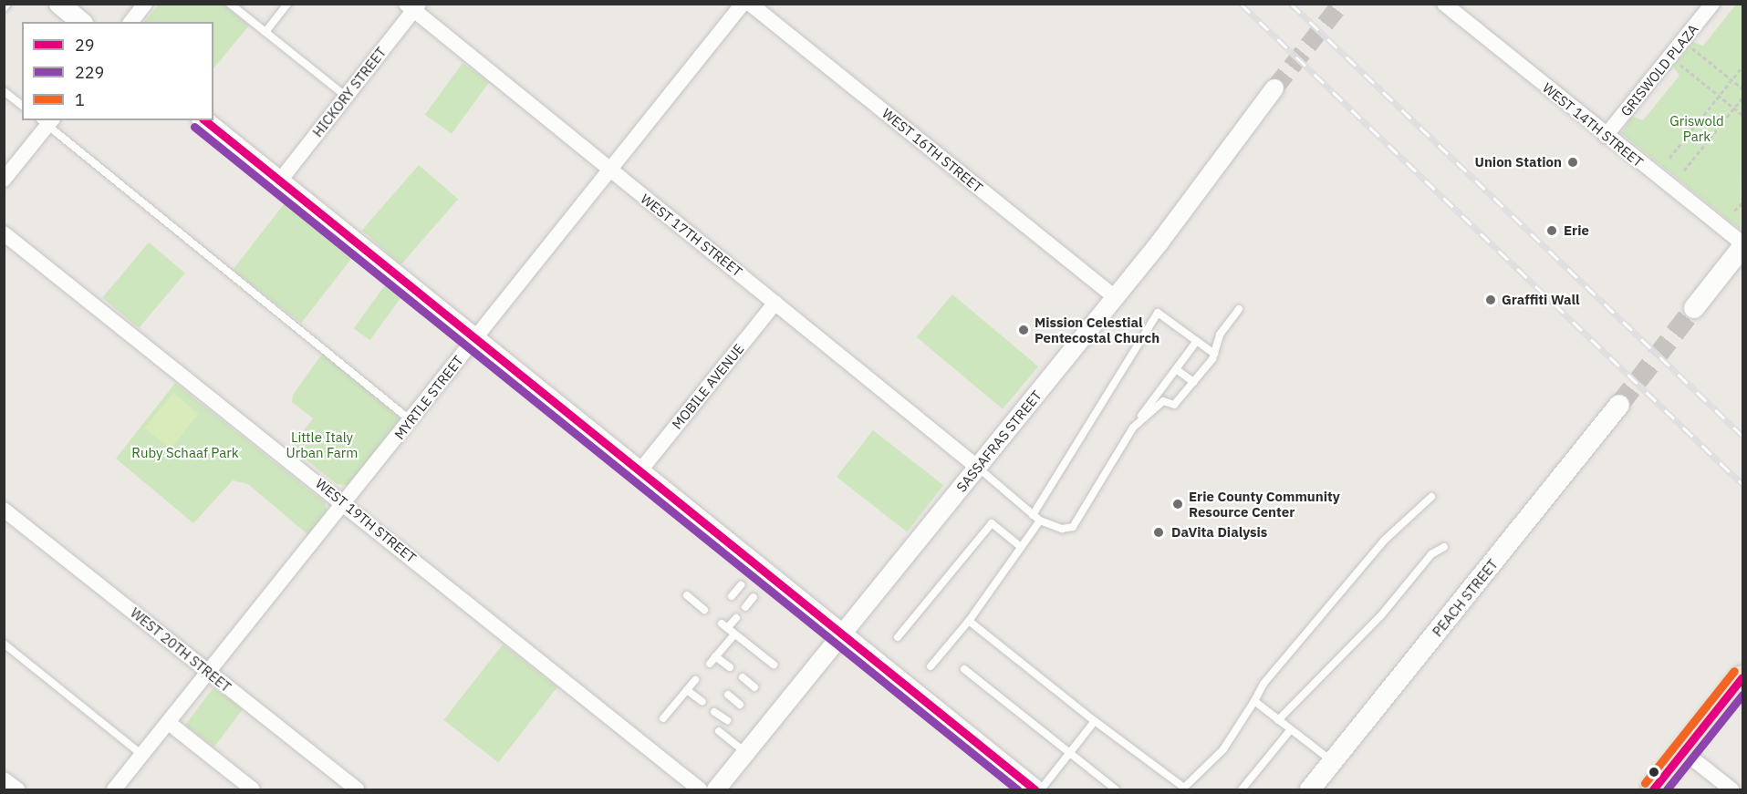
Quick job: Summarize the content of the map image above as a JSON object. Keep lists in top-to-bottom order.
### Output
{
  "streets": {
    "main road": ["PEACH STREET"],
    "street": [
      "GRISWOLD PLAZA",
      "HICKORY STREET",
      "WEST 14TH STREET",
      "WEST 16TH STREET",
      "WEST 17TH STREET",
      "MOBILE AVENUE",
      "MYRTLE STREET",
      "SASSAFRAS STREET",
      "WEST 19TH STREET",
      "WEST 20TH STREET"
    ]
  },
  "crossings": [
    ["GRISWOLD PLAZA", "WEST 14TH STREET"],
    ["HICKORY STREET", "WEST 17TH STREET"],
    ["WEST 16TH STREET", "SASSAFRAS STREET"],
    ["WEST 17TH STREET", "MOBILE AVENUE"],
    ["WEST 17TH STREET", "MYRTLE STREET"],
    ["WEST 17TH STREET", "SASSAFRAS STREET"],
    ["MYRTLE STREET", "WEST 19TH STREET"],
    ["MYRTLE STREET", "WEST 20TH STREET"]
  ],
  "parks": ["Griswold Park", "Little Italy Urban Farm", "Ruby Schaaf Park"],
  "places": [
    "Union Station",
    "Erie",
    "Graffiti Wall",
    "Mission Celestial Pentecostal Church",
    "Erie County Community Resource Center",
    "DaVita Dialysis"
  ],
  "lines": ["transit line 29", "transit line 229", "transit line 1"],
  "legend": ["29", "229", "1"]
}
